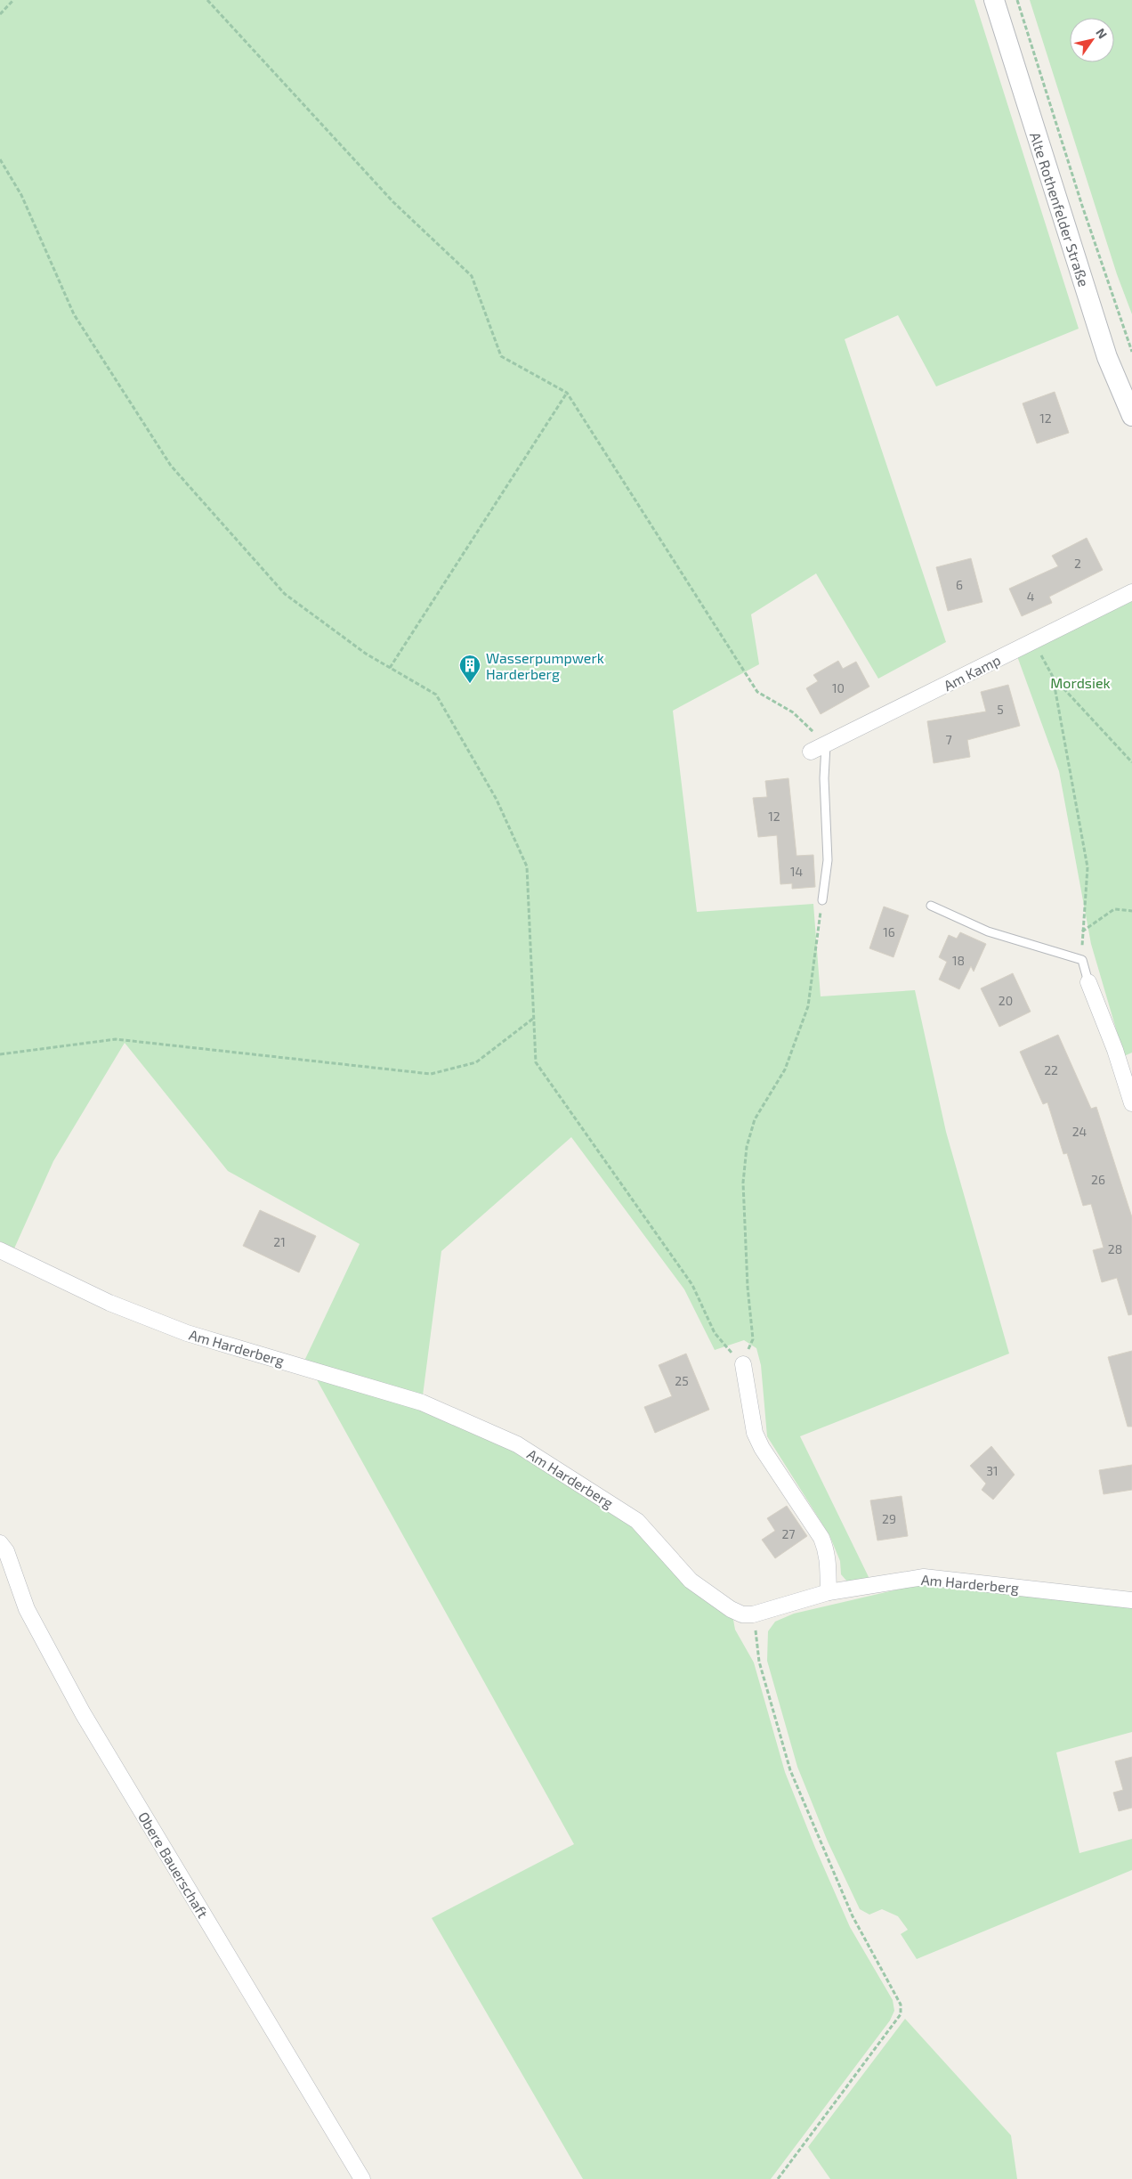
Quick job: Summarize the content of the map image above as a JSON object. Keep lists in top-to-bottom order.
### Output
{
  "streets": {
    "street": [
      "Alte Rothenfelder Straße",
      "Am Kamp",
      "Am Harderberg",
      "Obere Bauerschaft"
    ]
  },
  "parks": ["Mordsiek"],
  "places": {
    "building": ["Wasserpumpwerk Harderberg"]
  },
  "house_numbers": [
    "12",
    "2",
    "6",
    "4",
    "10",
    "5",
    "7",
    "12",
    "14",
    "16",
    "18",
    "20",
    "22",
    "24",
    "26",
    "21",
    "28",
    "25",
    "31",
    "29",
    "27"
  ],
  "north": "top right"
}
